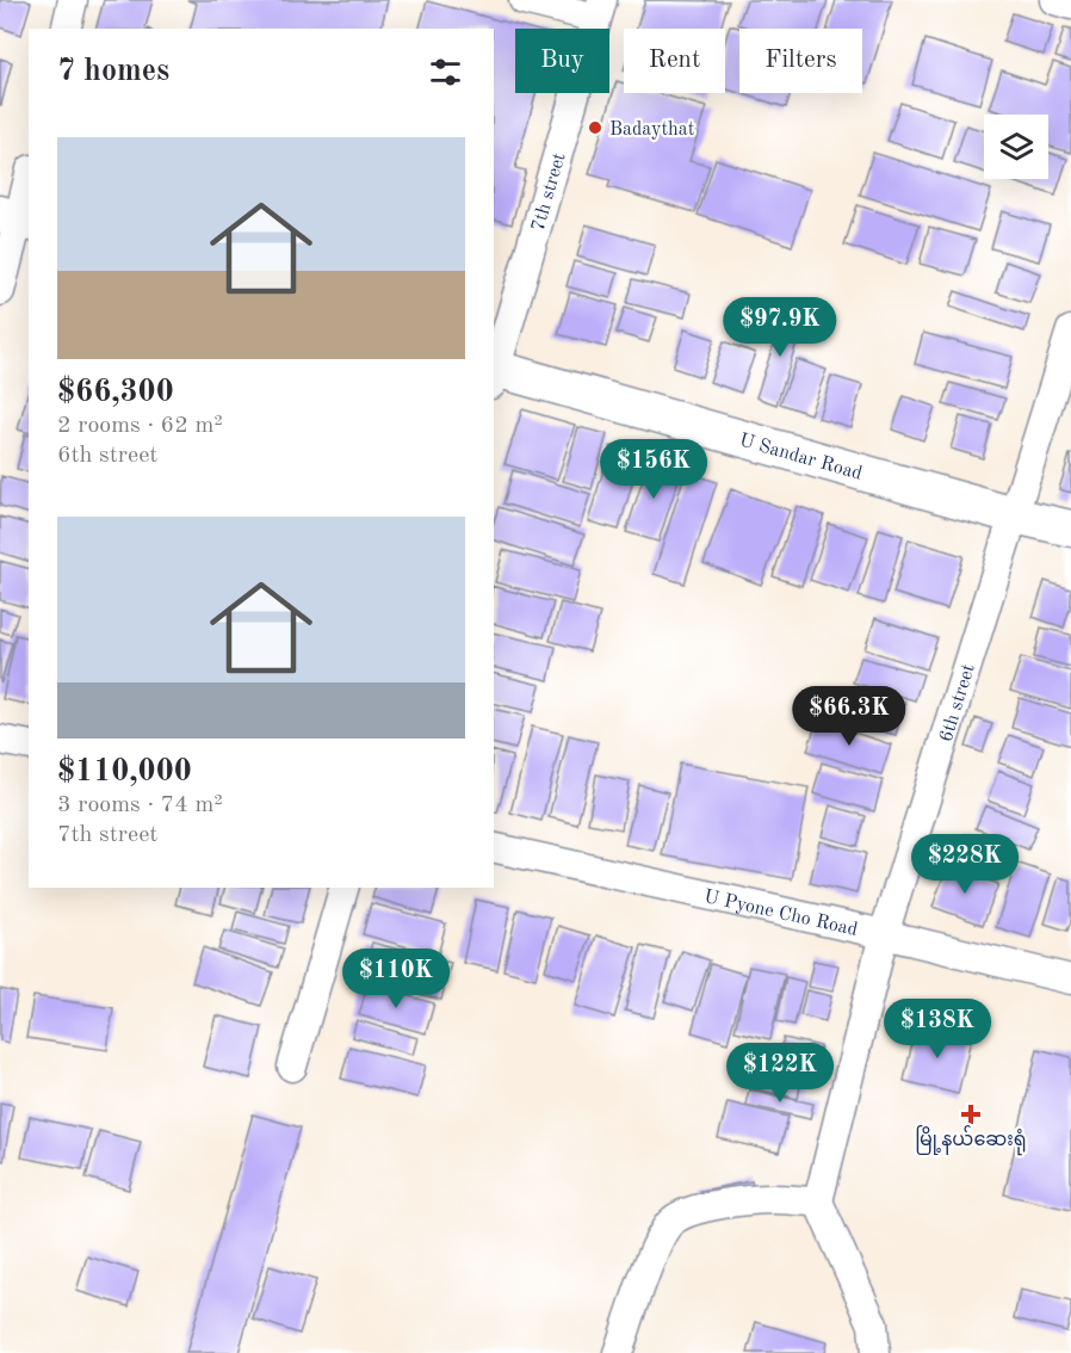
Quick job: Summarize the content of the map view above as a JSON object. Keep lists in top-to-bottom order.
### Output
{
  "streets": {
    "main road": ["U Sandar Road"],
    "street": ["7th street", "6th street", "U Pyone Cho Road"]
  },
  "crossings": [
    ["7th street", "U Sandar Road"],
    ["U Sandar Road", "6th street"],
    ["6th street", "U Pyone Cho Road"]
  ],
  "places": {
    "other": ["Badaythat"],
    "health": ["မြို့နယ်ဆေးရုံ"]
  },
  "page": {
    "chip": ["Buy", "Rent", "Filters"],
    "heading": "7 homes",
    "list": [
      {
        "name": "$66,300",
        "note": "2 rooms · 62 m² · 6th street"
      },
      {
        "name": "$110,000",
        "note": "3 rooms · 74 m² · 7th street"
      }
    ],
    "price": [
      "$97.9K",
      "$156K",
      "$66.3K",
      "$228K",
      "$110K",
      "$138K",
      "$122K"
    ]
  }
}
